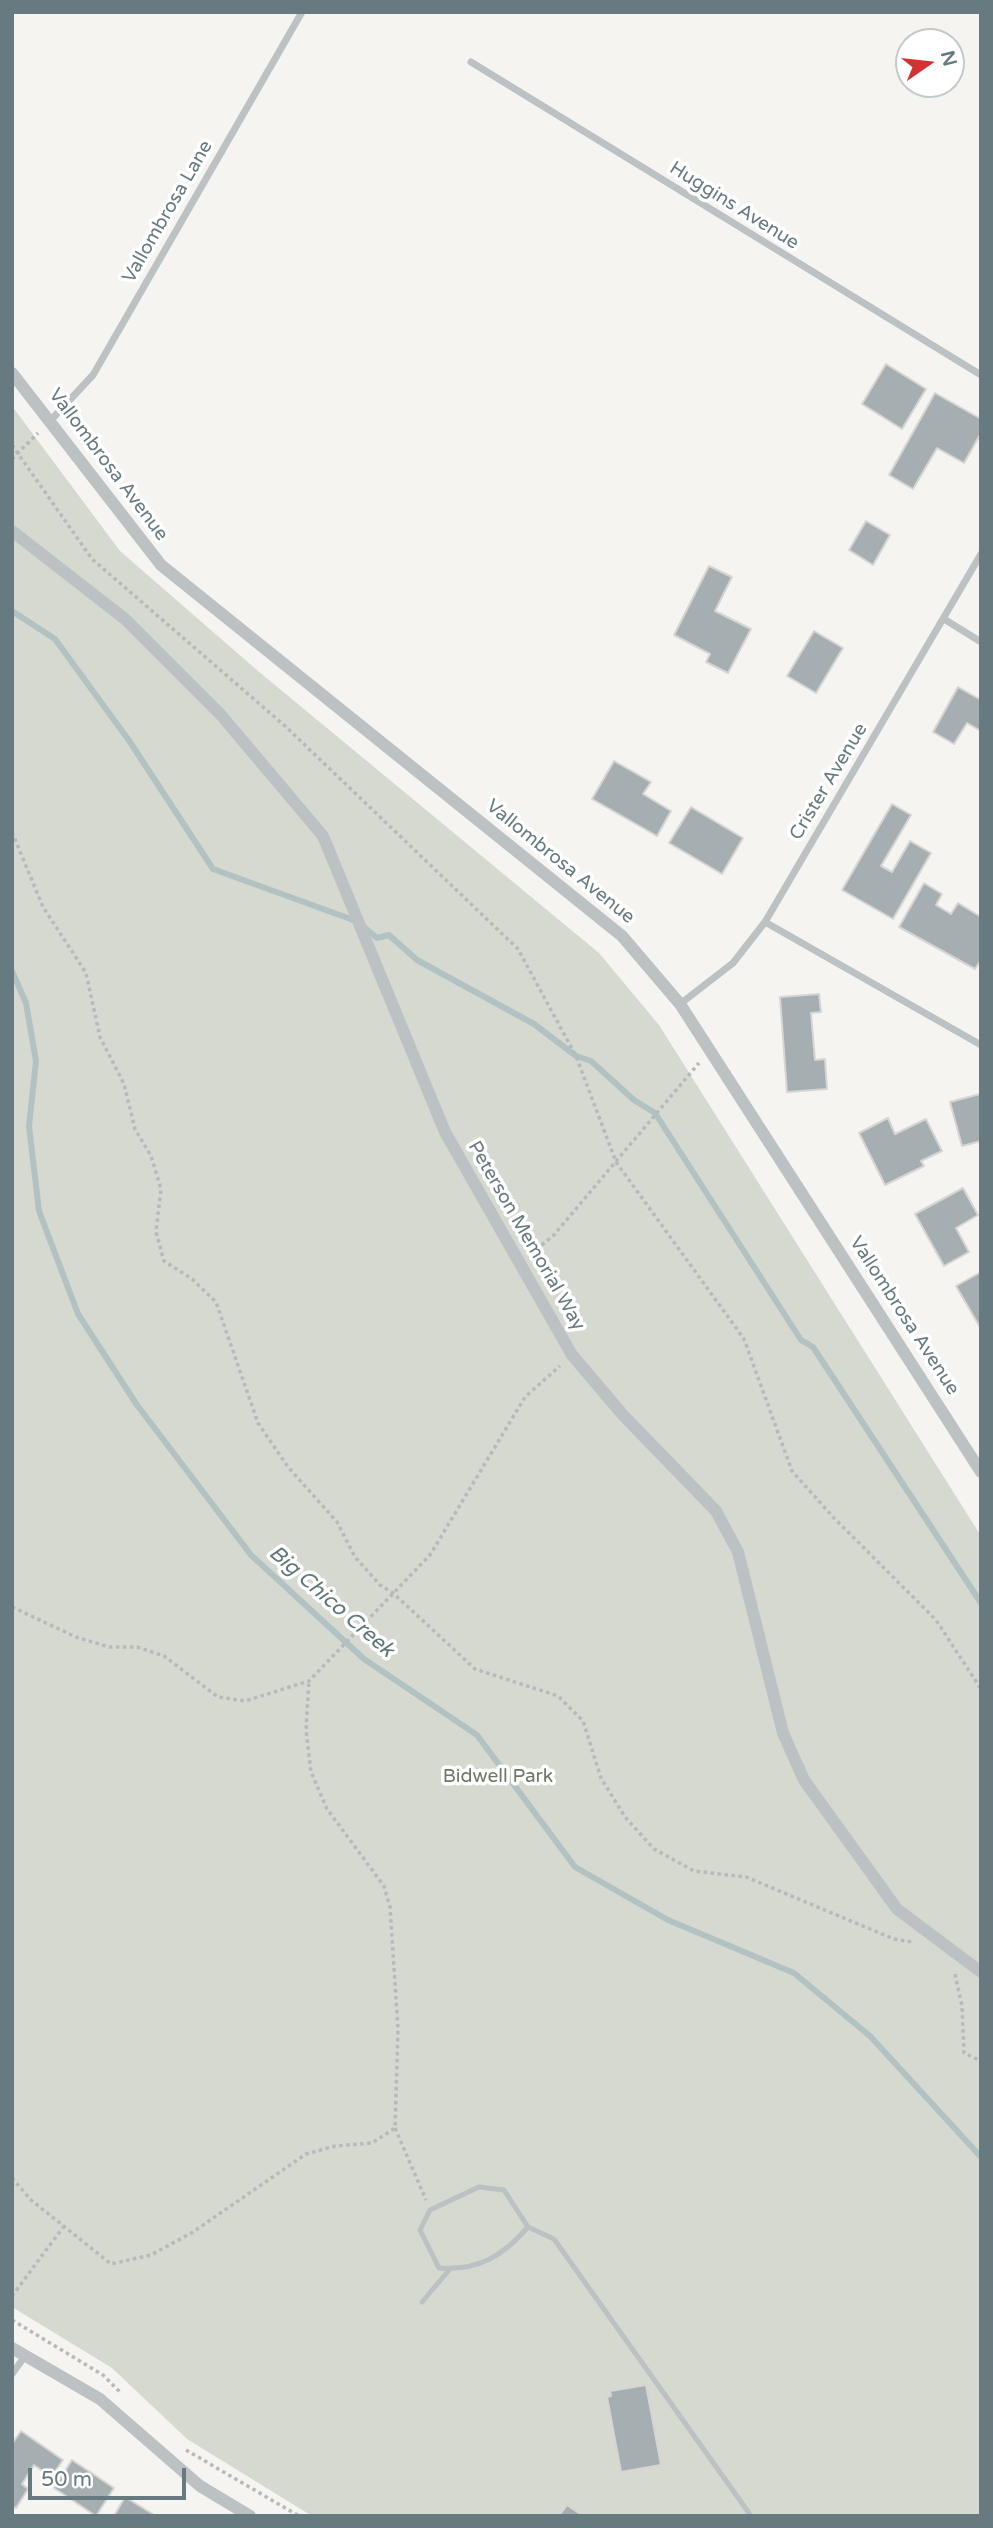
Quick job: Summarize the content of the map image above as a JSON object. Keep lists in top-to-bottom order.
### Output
{
  "streets": {
    "street": [
      "Huggins Avenue",
      "Vallombrosa Lane",
      "Vallombrosa Avenue",
      "Crister Avenue",
      "Peterson Memorial Way"
    ]
  },
  "crossings": [
    ["Vallombrosa Lane", "Vallombrosa Avenue"],
    ["Vallombrosa Avenue", "Crister Avenue"]
  ],
  "water": ["Big Chico Creek"],
  "parks": ["Bidwell Park"],
  "scale_bar": "50 m",
  "north": "right"
}
